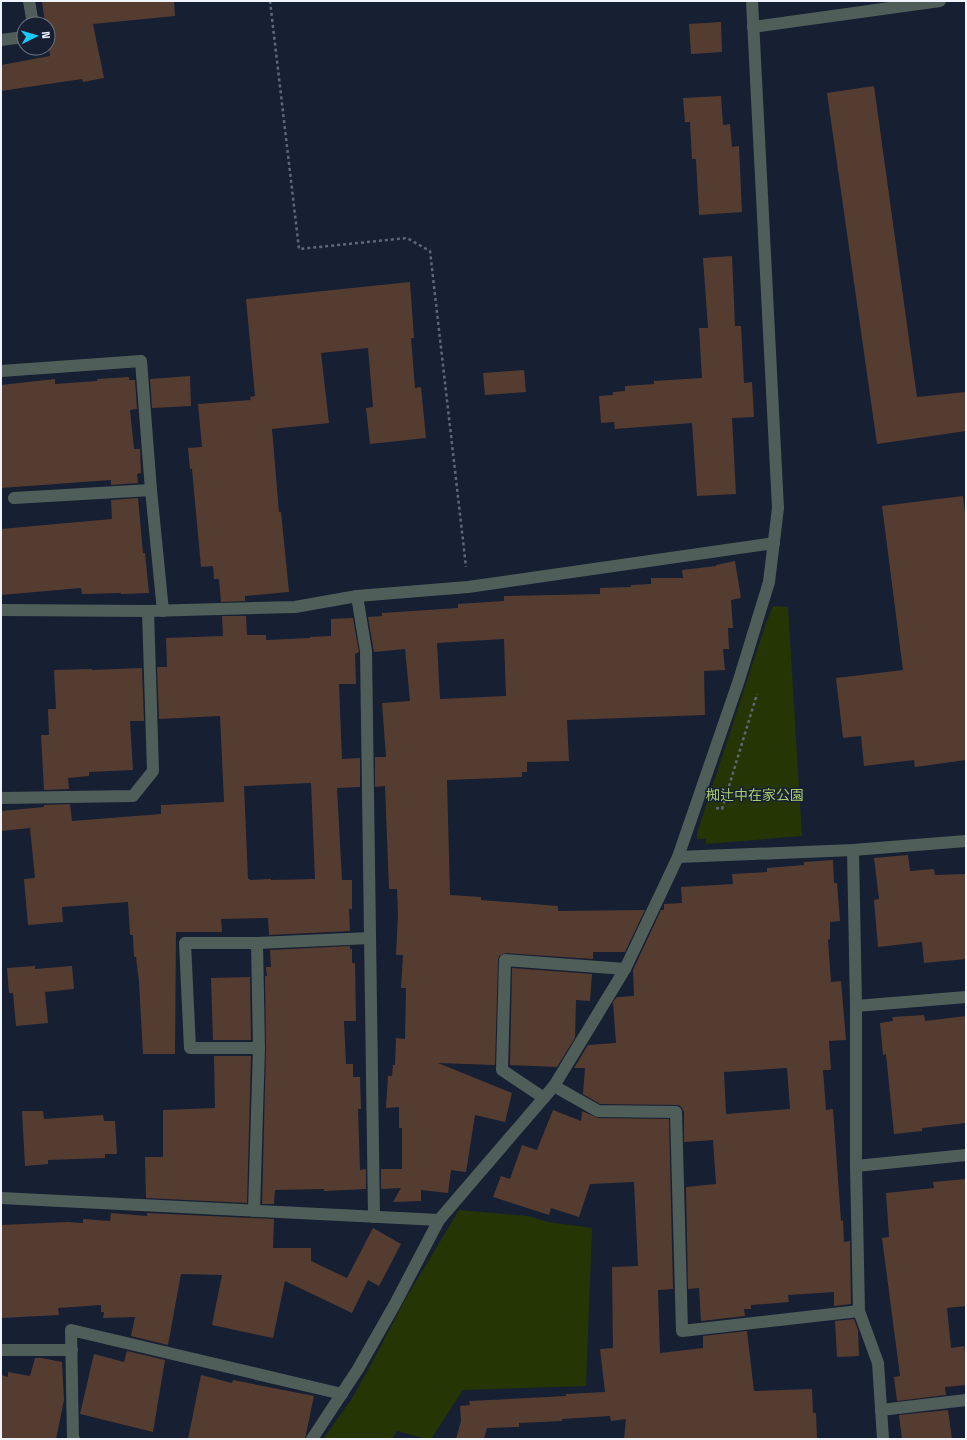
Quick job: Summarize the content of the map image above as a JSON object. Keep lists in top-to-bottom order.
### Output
{
  "parks": ["椥辻中在家公園"],
  "north": "right"
}
